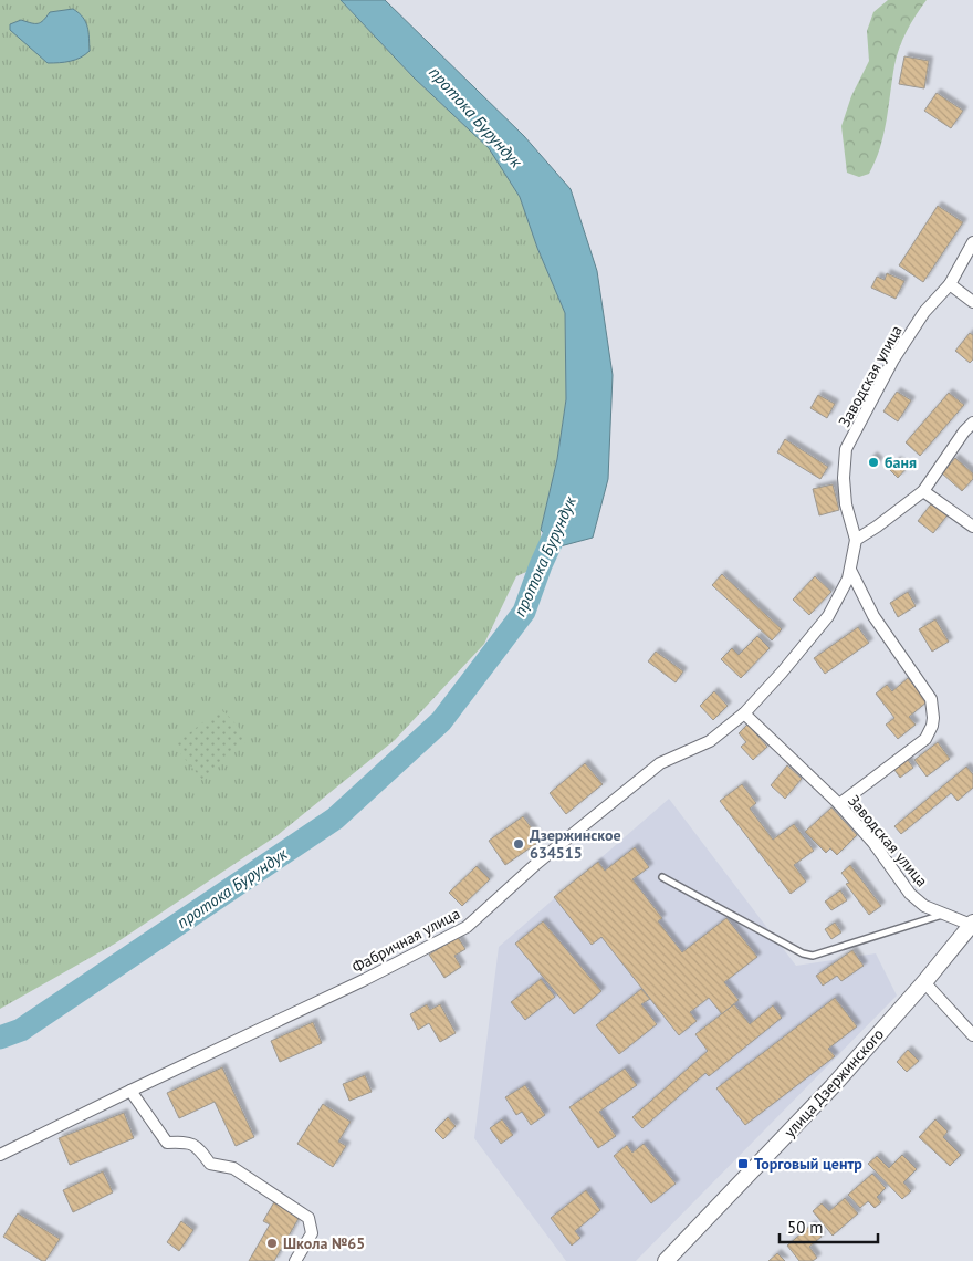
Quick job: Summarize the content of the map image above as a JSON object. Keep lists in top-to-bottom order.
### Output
{
  "streets": {
    "street": ["Заводская улица", "Фабричная улица", "улица Дзержинского"]
  },
  "crossings": [
    ["Заводская улица", "Фабричная улица"],
    ["Заводская улица", "улица Дзержинского"]
  ],
  "water": ["протока Бурундук"],
  "places": {
    "other": ["баня", "Дзержинское 634515", "Школа №65"],
    "transit": ["Торговый центр"]
  },
  "scale_bar": "50 m"
}
